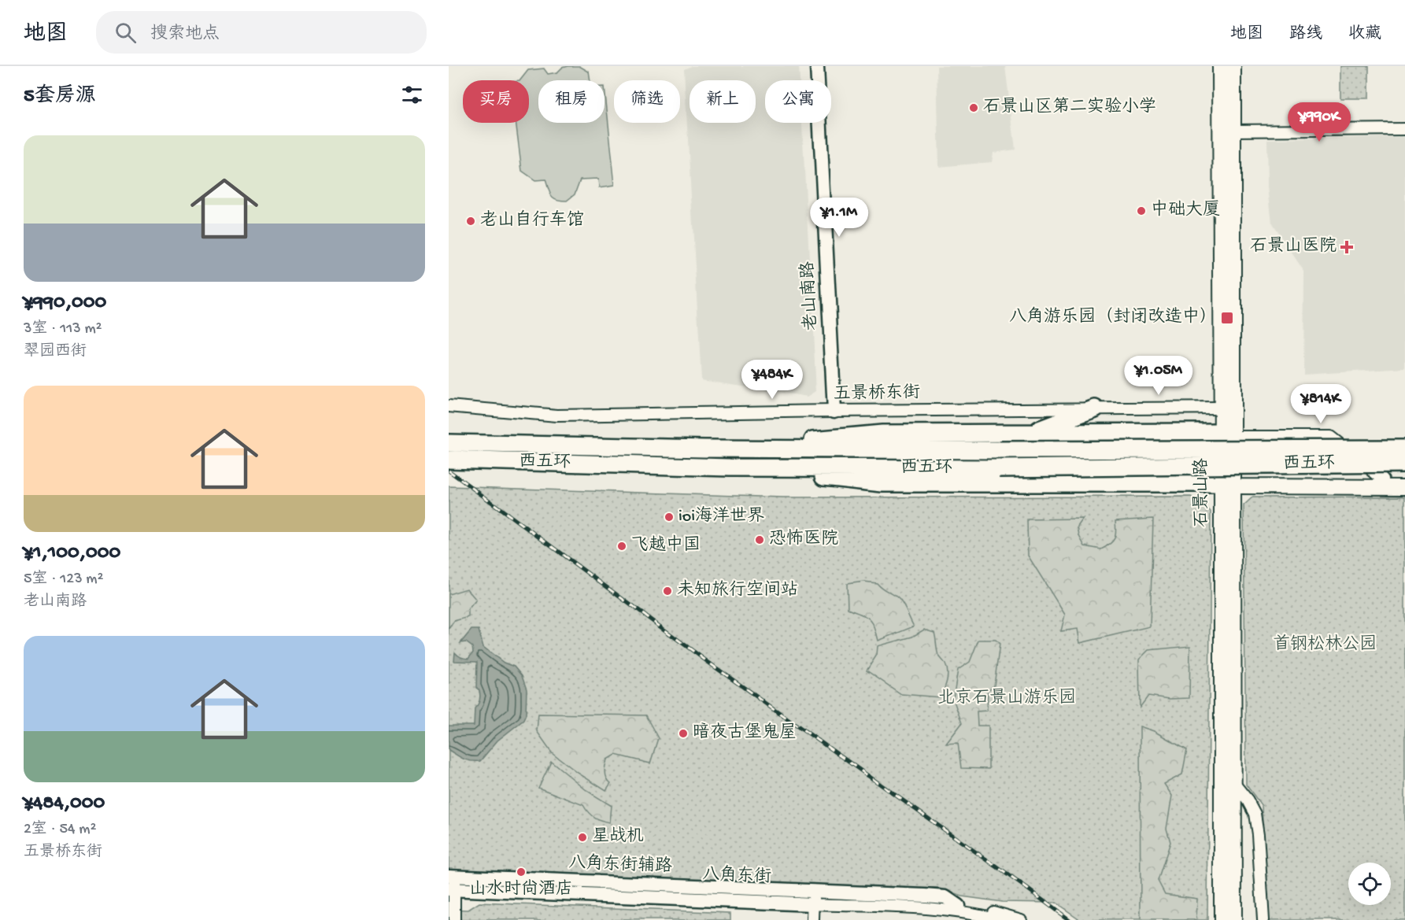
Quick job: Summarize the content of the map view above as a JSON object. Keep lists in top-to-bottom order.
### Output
{
  "streets": {
    "highway": ["西五环"],
    "main road": ["老山南路", "石景山路", "八角东街"],
    "street": ["五景桥东街"]
  },
  "crossings": [
    ["老山南路", "五景桥东街"],
    ["五景桥东街", "石景山路"]
  ],
  "parks": ["首钢松林公园", "北京石景山游乐园"],
  "places": {
    "other": [
      "石景山区第二实验小学",
      "中础大厦",
      "老山自行车馆",
      "ioi海洋世界",
      "恐怖医院",
      "飞越中国",
      "未知旅行空间站",
      "暗夜古堡鬼屋",
      "星战机",
      "山水时尚酒店"
    ],
    "health": ["石景山医院"],
    "transit": ["八角游乐园（封闭改造中）"]
  },
  "page": {
    "header": "地图",
    "search": "搜索地点",
    "nav": ["地图", "路线", "收藏"],
    "heading": "5套房源",
    "chip": [
      "买房",
      "租房",
      "筛选",
      "新上",
      "公寓"
    ],
    "price": [
      "¥990K",
      "¥1.1M",
      "¥1.05M",
      "¥484K",
      "¥814K"
    ],
    "list": [
      {
        "name": "¥990,000",
        "note": "3室 · 113 m² · 翠园西街"
      },
      {
        "name": "¥1,100,000",
        "note": "5室 · 123 m² · 老山南路"
      },
      {
        "name": "¥484,000",
        "note": "2室 · 54 m² · 五景桥东街"
      }
    ]
  }
}
